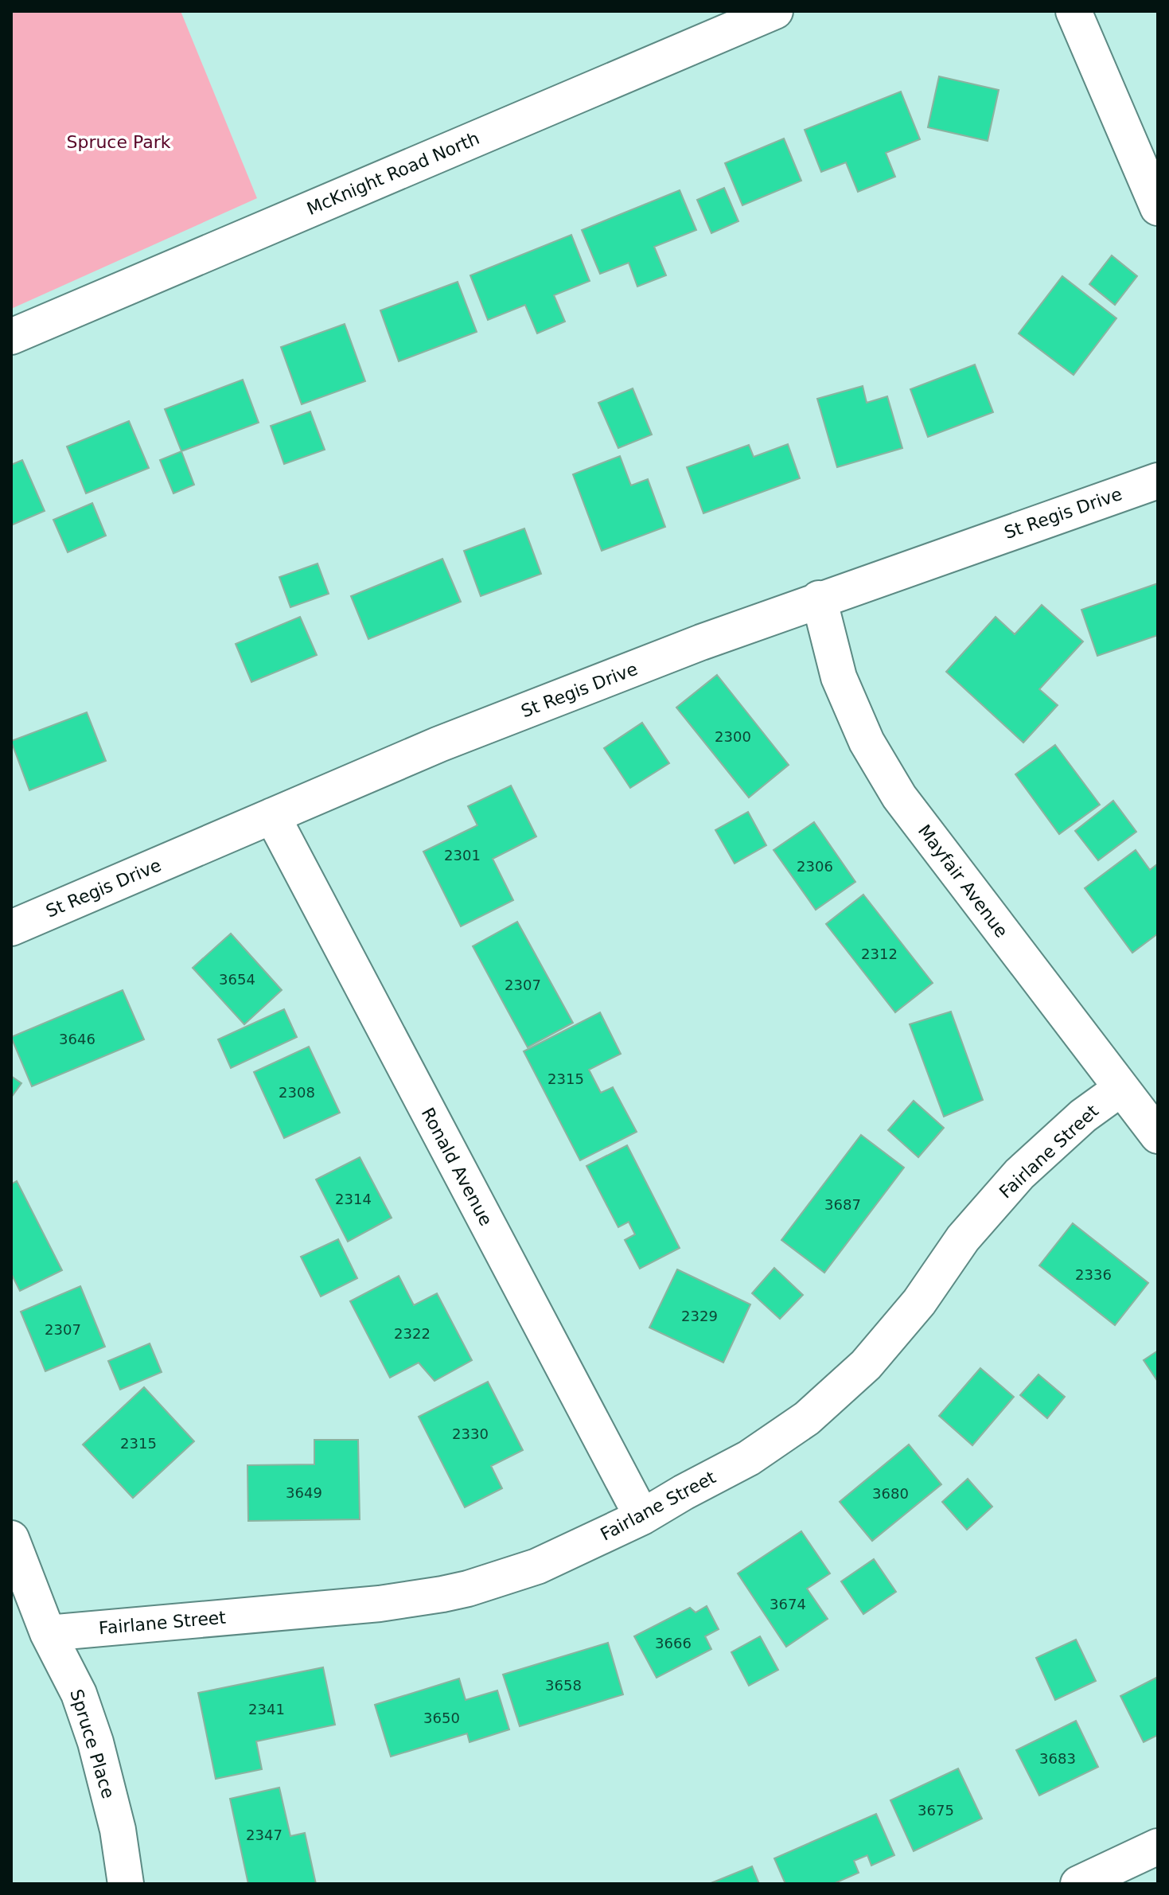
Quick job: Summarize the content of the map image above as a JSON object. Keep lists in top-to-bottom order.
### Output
{
  "streets": {
    "street": [
      "McKnight Road North",
      "St Regis Drive",
      "Mayfair Avenue",
      "Fairlane Street",
      "Ronald Avenue",
      "Spruce Place"
    ]
  },
  "crossings": [
    ["St Regis Drive", "Mayfair Avenue"],
    ["St Regis Drive", "Ronald Avenue"],
    ["Mayfair Avenue", "Fairlane Street"],
    ["Fairlane Street", "Ronald Avenue"],
    ["Fairlane Street", "Spruce Place"]
  ],
  "parks": ["Spruce Park"],
  "house_numbers": [
    "2300",
    "2301",
    "2306",
    "2312",
    "3654",
    "2307",
    "3646",
    "2315",
    "2308",
    "2314",
    "3687",
    "2336",
    "2329",
    "2307",
    "2322",
    "2330",
    "2315",
    "3649",
    "3680",
    "3674",
    "3666",
    "3658",
    "2341",
    "3650",
    "3683",
    "3675",
    "2347"
  ]
}
